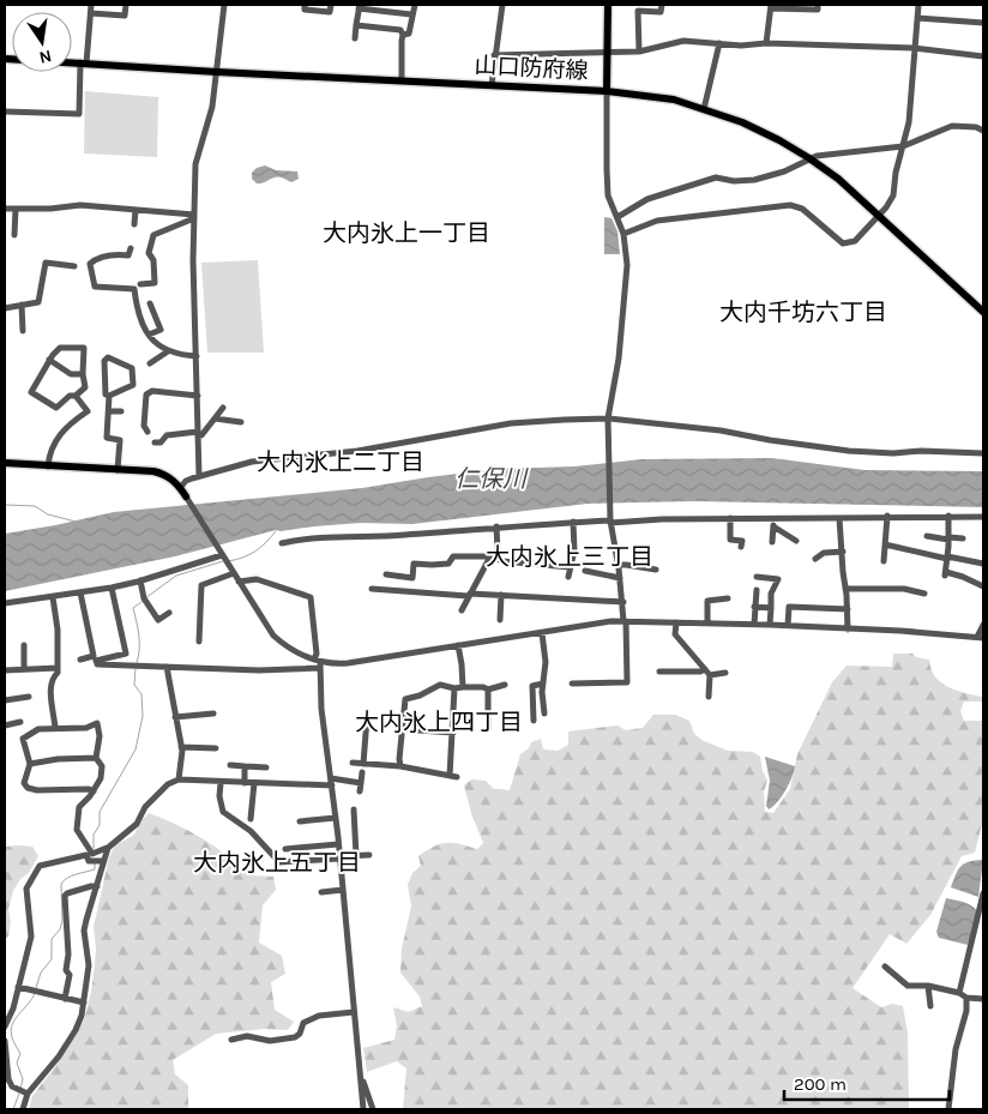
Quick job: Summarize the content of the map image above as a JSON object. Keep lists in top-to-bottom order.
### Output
{
  "streets": {
    "main road": ["山口防府線"]
  },
  "districts": [
    "大内氷上一丁目",
    "大内千坊六丁目",
    "大内氷上二丁目",
    "大内氷上三丁目",
    "大内氷上四丁目",
    "大内氷上五丁目"
  ],
  "water": ["仁保川"],
  "scale_bar": "200 m",
  "north": "bottom"
}
